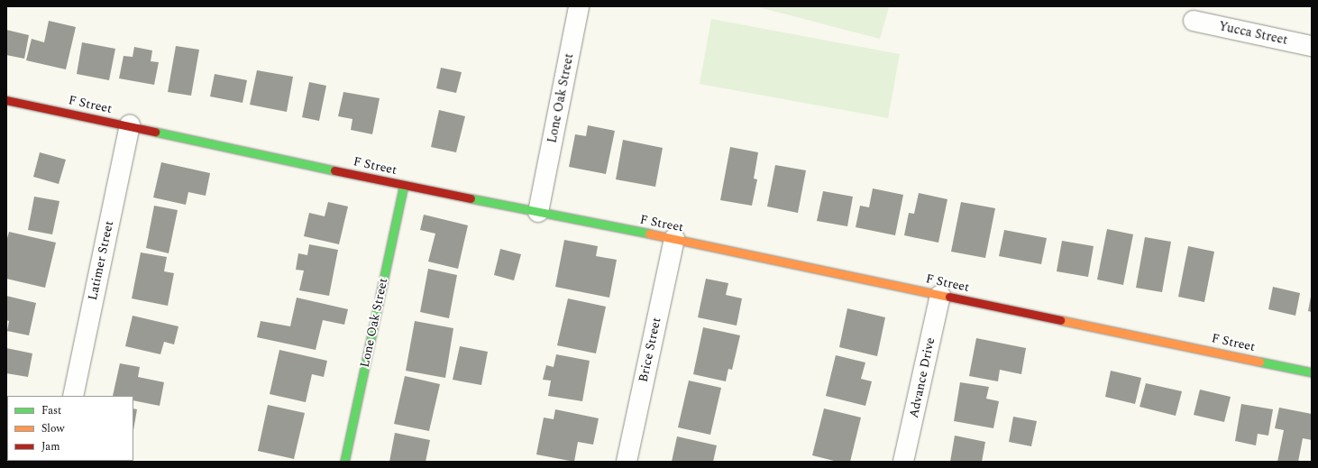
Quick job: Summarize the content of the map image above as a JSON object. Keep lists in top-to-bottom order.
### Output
{
  "streets": {
    "street": [
      "Yucca Street",
      "Lone Oak Street",
      "F Street",
      "Latimer Street",
      "Brice Street",
      "Advance Drive"
    ]
  },
  "crossings": [
    ["Lone Oak Street", "F Street"],
    ["F Street", "Latimer Street"],
    ["F Street", "Brice Street"],
    ["F Street", "Advance Drive"]
  ],
  "legend": ["Fast", "Slow", "Jam"]
}
